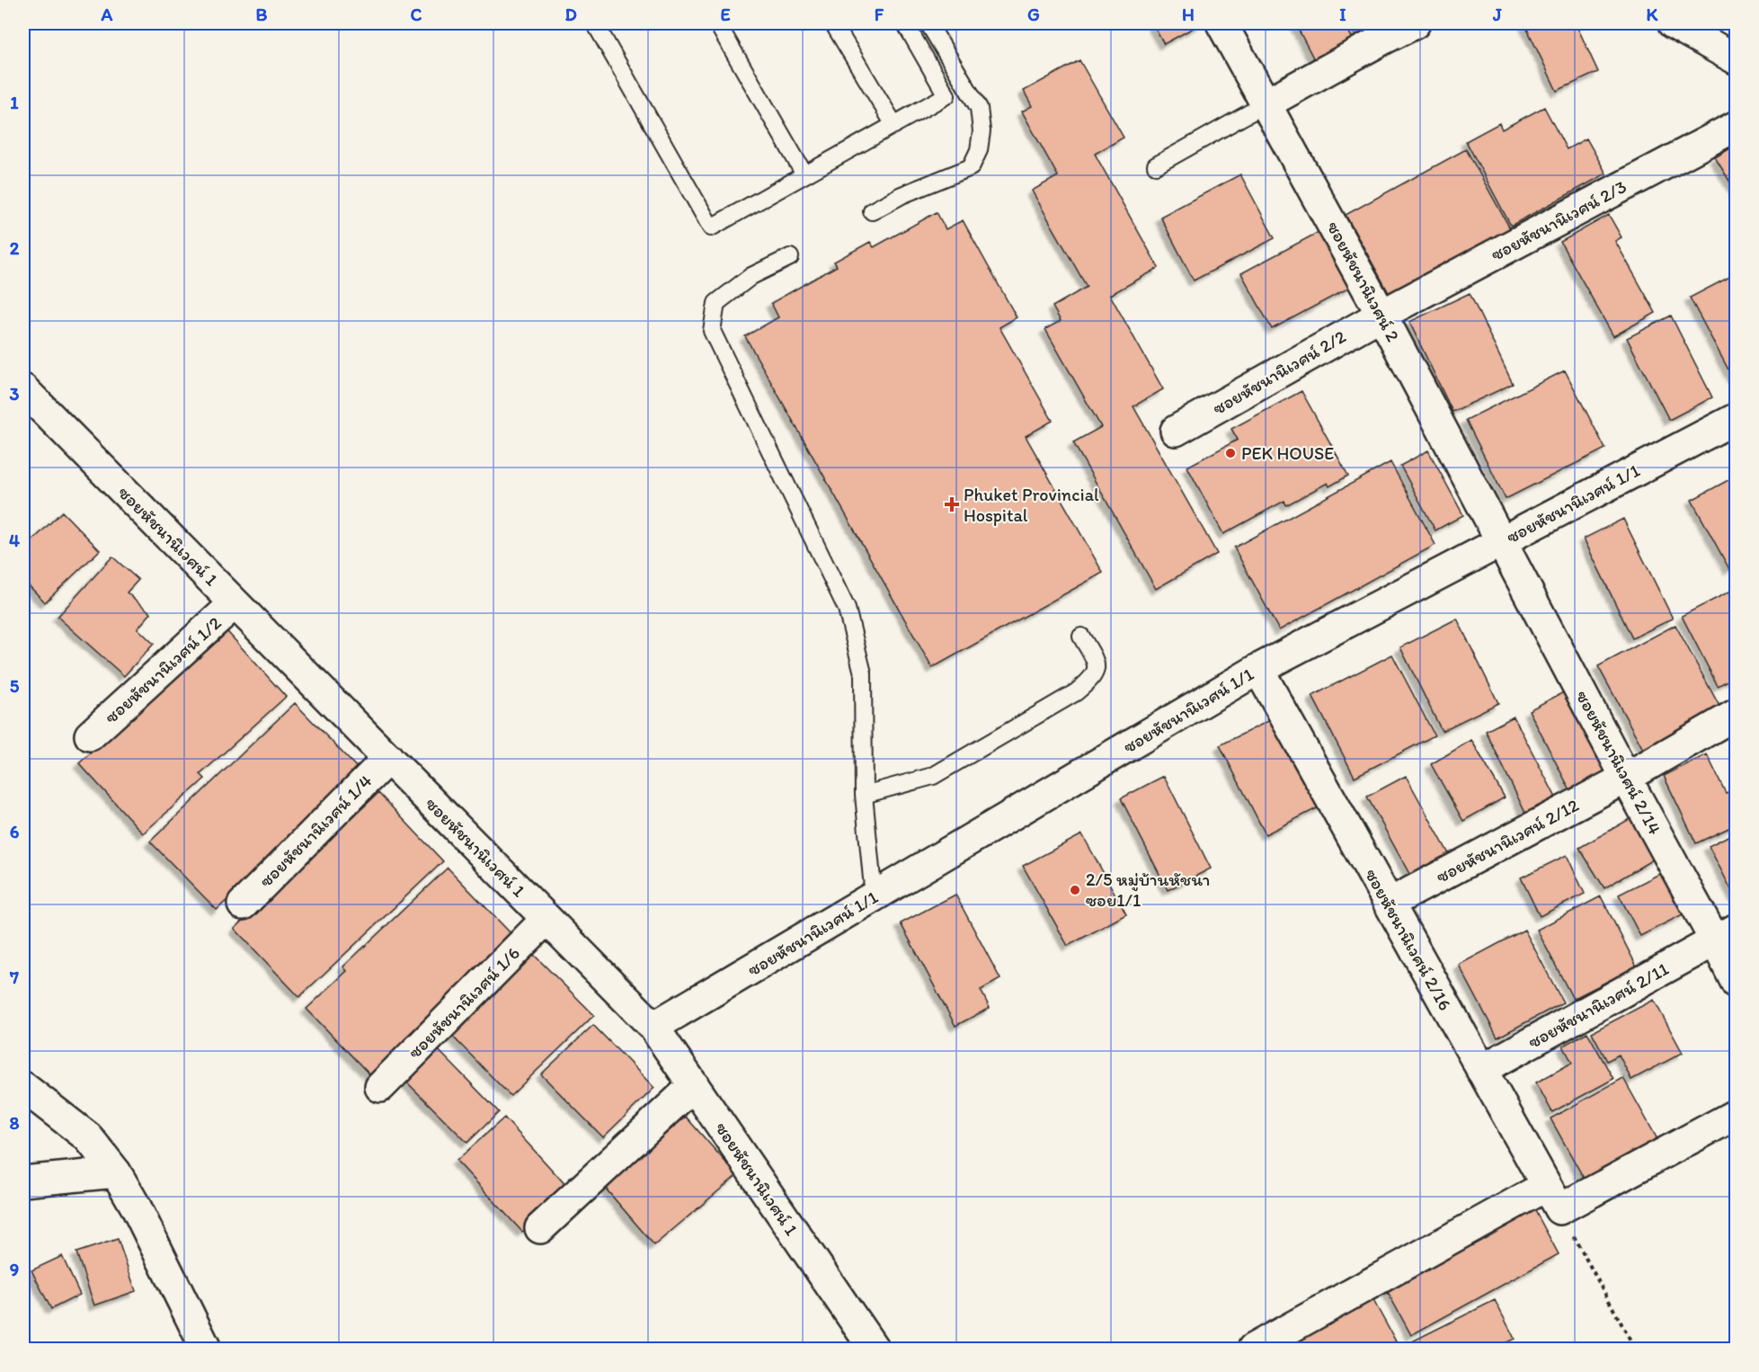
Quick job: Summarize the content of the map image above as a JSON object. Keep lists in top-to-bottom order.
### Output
{
  "streets": {
    "street": [
      "ซอยหัชนานิเวศน์ 2/3",
      "ซอยหัชนานิเวศน์ 2",
      "ซอยหัชนานิเวศน์ 2/2",
      "ซอยหัชนานิเวศน์ 1/1",
      "ซอยหัชนานิเวศน์ 1",
      "ซอยหัชนานิเวศน์ 1/2",
      "ซอยหัชนานิเวศน์ 2/14",
      "ซอยหัชนานิเวศน์ 1/4",
      "ซอยหัชนานิเวศน์ 2/12",
      "ซอยหัชนานิเวศน์ 2/16",
      "ซอยหัชนานิเวศน์ 1/6",
      "ซอยหัชนานิเวศน์ 2/11"
    ]
  },
  "crossings": [
    ["ซอยหัชนานิเวศน์ 2/3", "ซอยหัชนานิเวศน์ 2"],
    ["ซอยหัชนานิเวศน์ 2/3", "ซอยหัชนานิเวศน์ 2/2"],
    ["ซอยหัชนานิเวศน์ 2", "ซอยหัชนานิเวศน์ 2/2"],
    ["ซอยหัชนานิเวศน์ 2", "ซอยหัชนานิเวศน์ 1/1"],
    ["ซอยหัชนานิเวศน์ 2", "ซอยหัชนานิเวศน์ 2/14"],
    ["ซอยหัชนานิเวศน์ 1/1", "ซอยหัชนานิเวศน์ 1"],
    ["ซอยหัชนานิเวศน์ 1/1", "ซอยหัชนานิเวศน์ 2/14"],
    ["ซอยหัชนานิเวศน์ 1/1", "ซอยหัชนานิเวศน์ 2/16"],
    ["ซอยหัชนานิเวศน์ 1", "ซอยหัชนานิเวศน์ 1/2"],
    ["ซอยหัชนานิเวศน์ 1", "ซอยหัชนานิเวศน์ 1/4"],
    ["ซอยหัชนานิเวศน์ 1", "ซอยหัชนานิเวศน์ 1/6"],
    ["ซอยหัชนานิเวศน์ 2/14", "ซอยหัชนานิเวศน์ 2/12"],
    ["ซอยหัชนานิเวศน์ 2/14", "ซอยหัชนานิเวศน์ 2/11"],
    ["ซอยหัชนานิเวศน์ 2/12", "ซอยหัชนานิเวศน์ 2/16"],
    ["ซอยหัชนานิเวศน์ 2/16", "ซอยหัชนานิเวศน์ 2/11"]
  ],
  "places": {
    "other": ["PEK HOUSE", "2/5 หมู่บ้านหัชนา ซอย1/1"],
    "health": ["Phuket Provincial Hospital"]
  },
  "grid": {
    "columns": [
      "A",
      "B",
      "C",
      "D",
      "E",
      "F",
      "G",
      "H",
      "I",
      "J",
      "K"
    ],
    "rows": [
      "1",
      "2",
      "3",
      "4",
      "5",
      "6",
      "7",
      "8",
      "9"
    ]
  }
}
